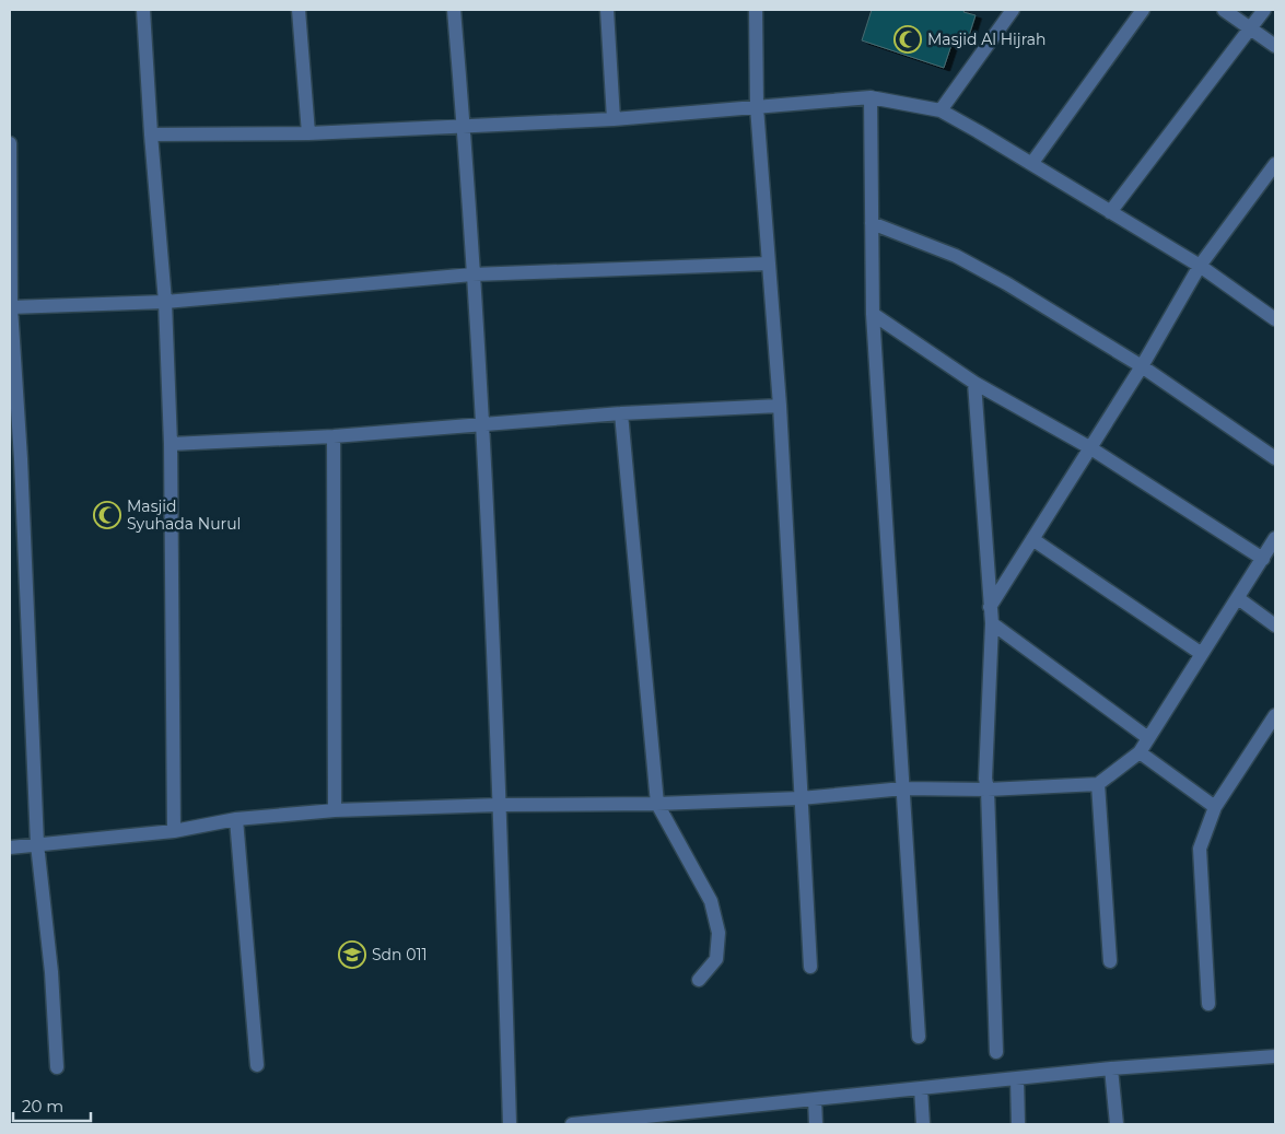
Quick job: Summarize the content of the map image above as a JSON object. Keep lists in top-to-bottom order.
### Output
{
  "places": {
    "mosque": ["Masjid Al Hijrah", "Masjid Syuhada Nurul"],
    "school or university": ["Sdn 011"]
  },
  "scale_bar": "20 m"
}
